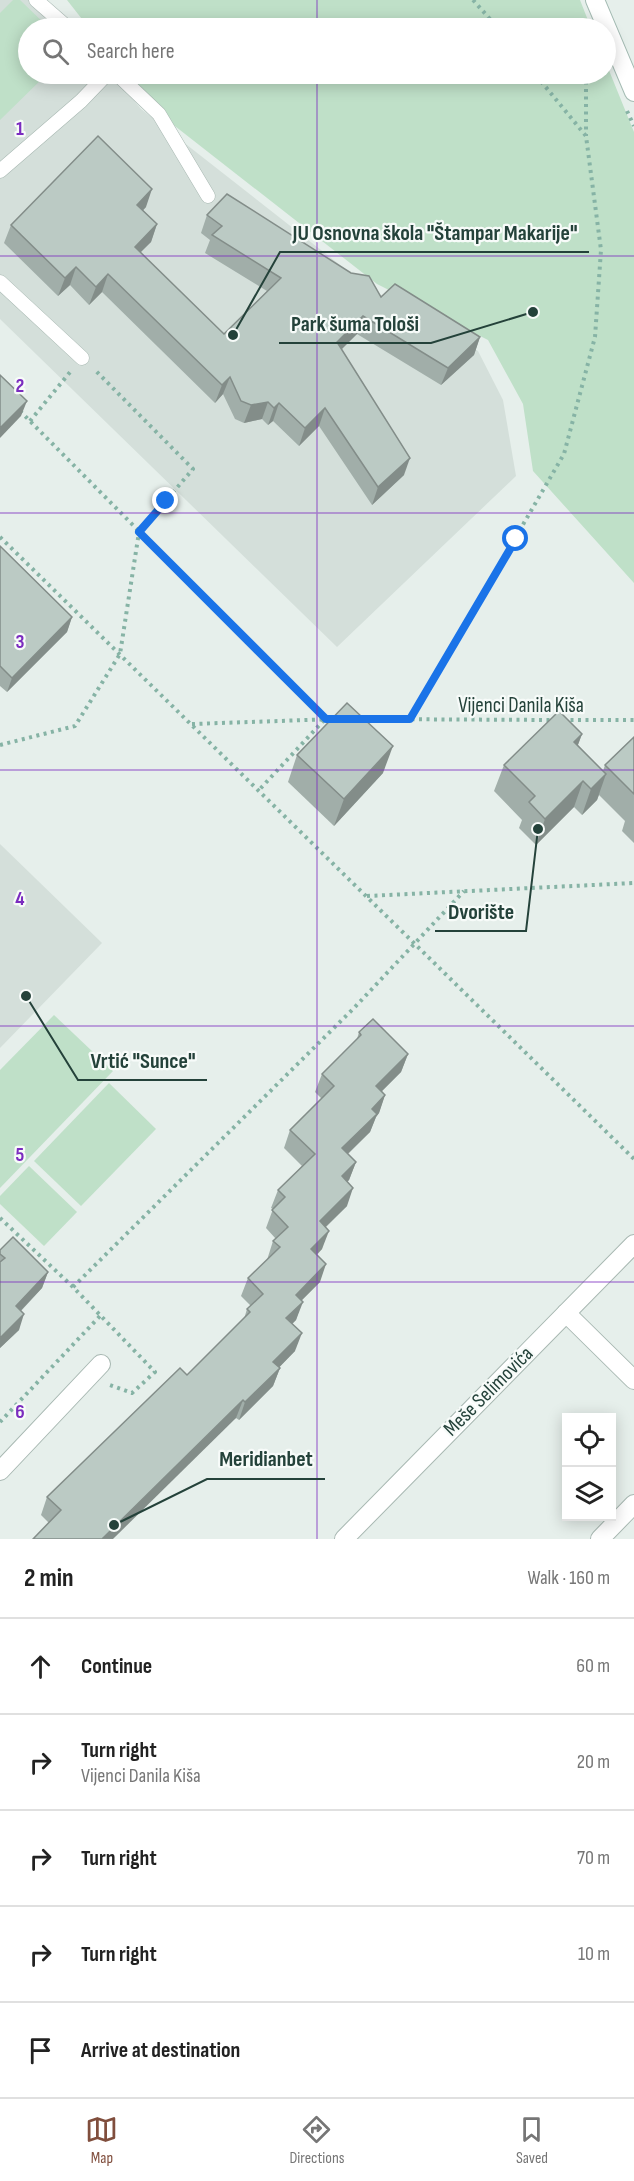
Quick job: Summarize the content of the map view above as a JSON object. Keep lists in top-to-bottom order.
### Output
{
  "streets": {
    "street": ["Meše Selimovića"],
    "path": ["Vijenci Danila Kiša"]
  },
  "places": [
    "Park šuma Tološi",
    "JU Osnovna škola \"Štampar Makarije\"",
    "Dvorište",
    "Vrtić \"Sunce\"",
    "Meridianbet"
  ],
  "page": {
    "search": "Search here",
    "heading": ["2 min", "Walk · 160 m"],
    "list": [
      ["Continue", "60 m"],
      ["Turn right", "Vijenci Danila Kiša", "20 m"],
      ["Turn right", "70 m"],
      ["Turn right", "10 m"],
      "Arrive at destination"
    ],
    "nav": ["Map", "Directions", "Saved"]
  },
  "grid": {
    "rows": [
      "1",
      "2",
      "3",
      "4",
      "5",
      "6"
    ]
  }
}
